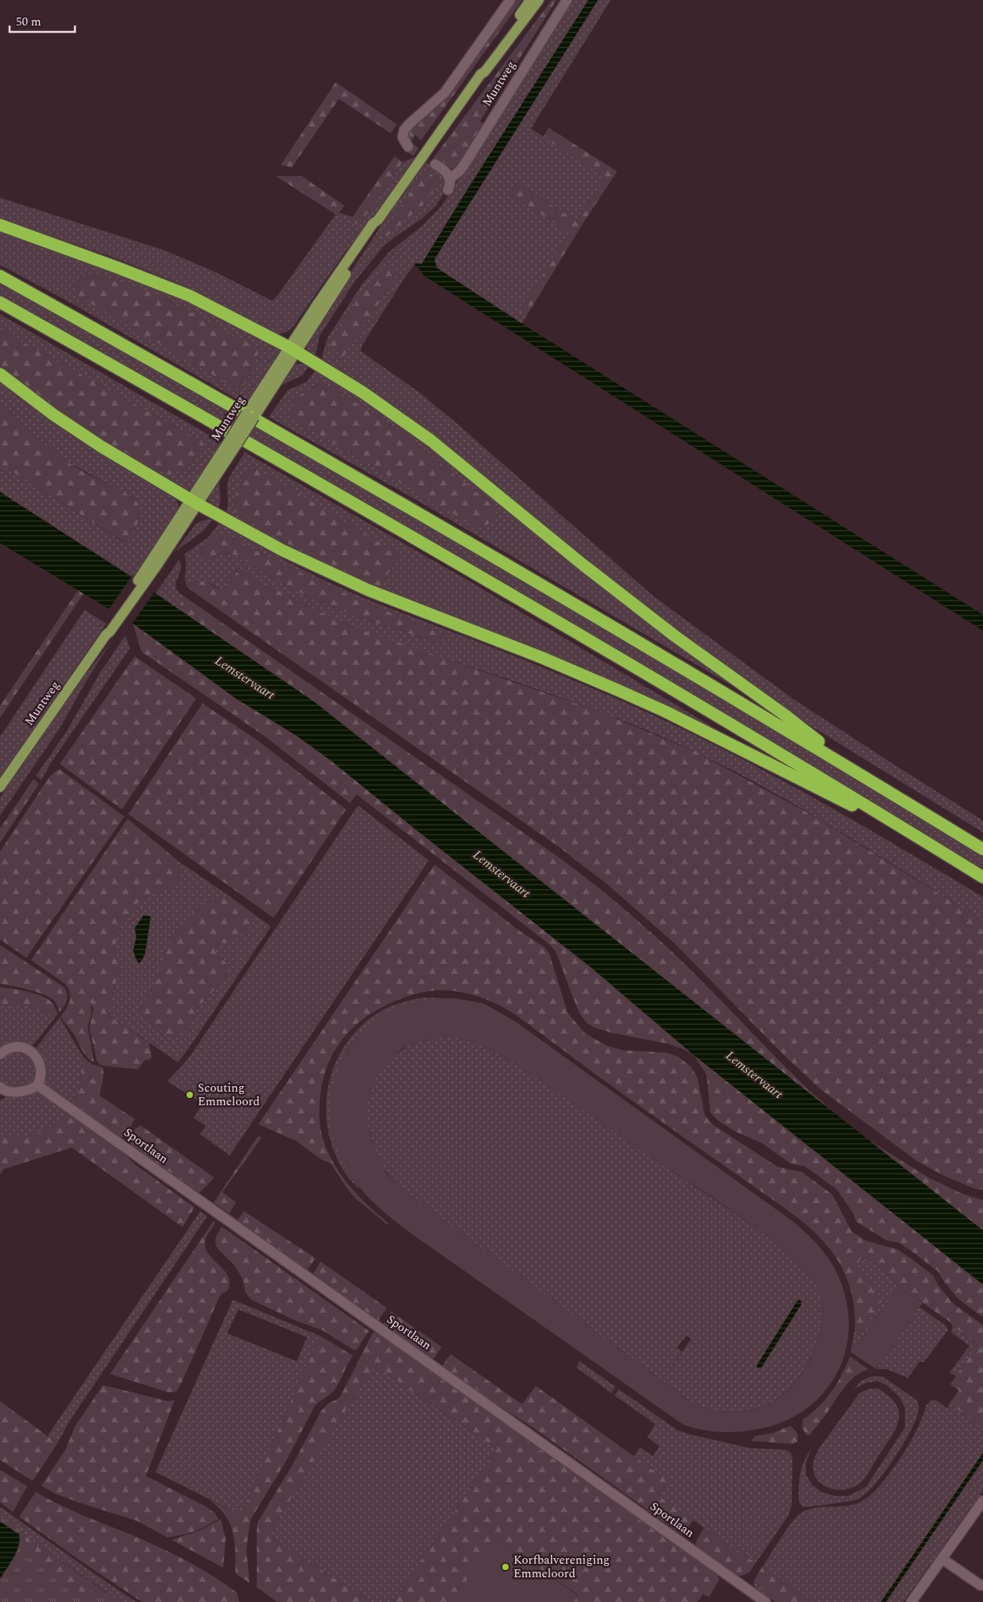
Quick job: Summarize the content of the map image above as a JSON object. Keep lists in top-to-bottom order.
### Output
{
  "streets": {
    "main road": ["Muntweg"],
    "street": ["Sportlaan"]
  },
  "water": ["Lemstervaart"],
  "places": ["Scouting Emmeloord", "Korfbalvereniging Emmeloord"],
  "scale_bar": "50 m"
}
